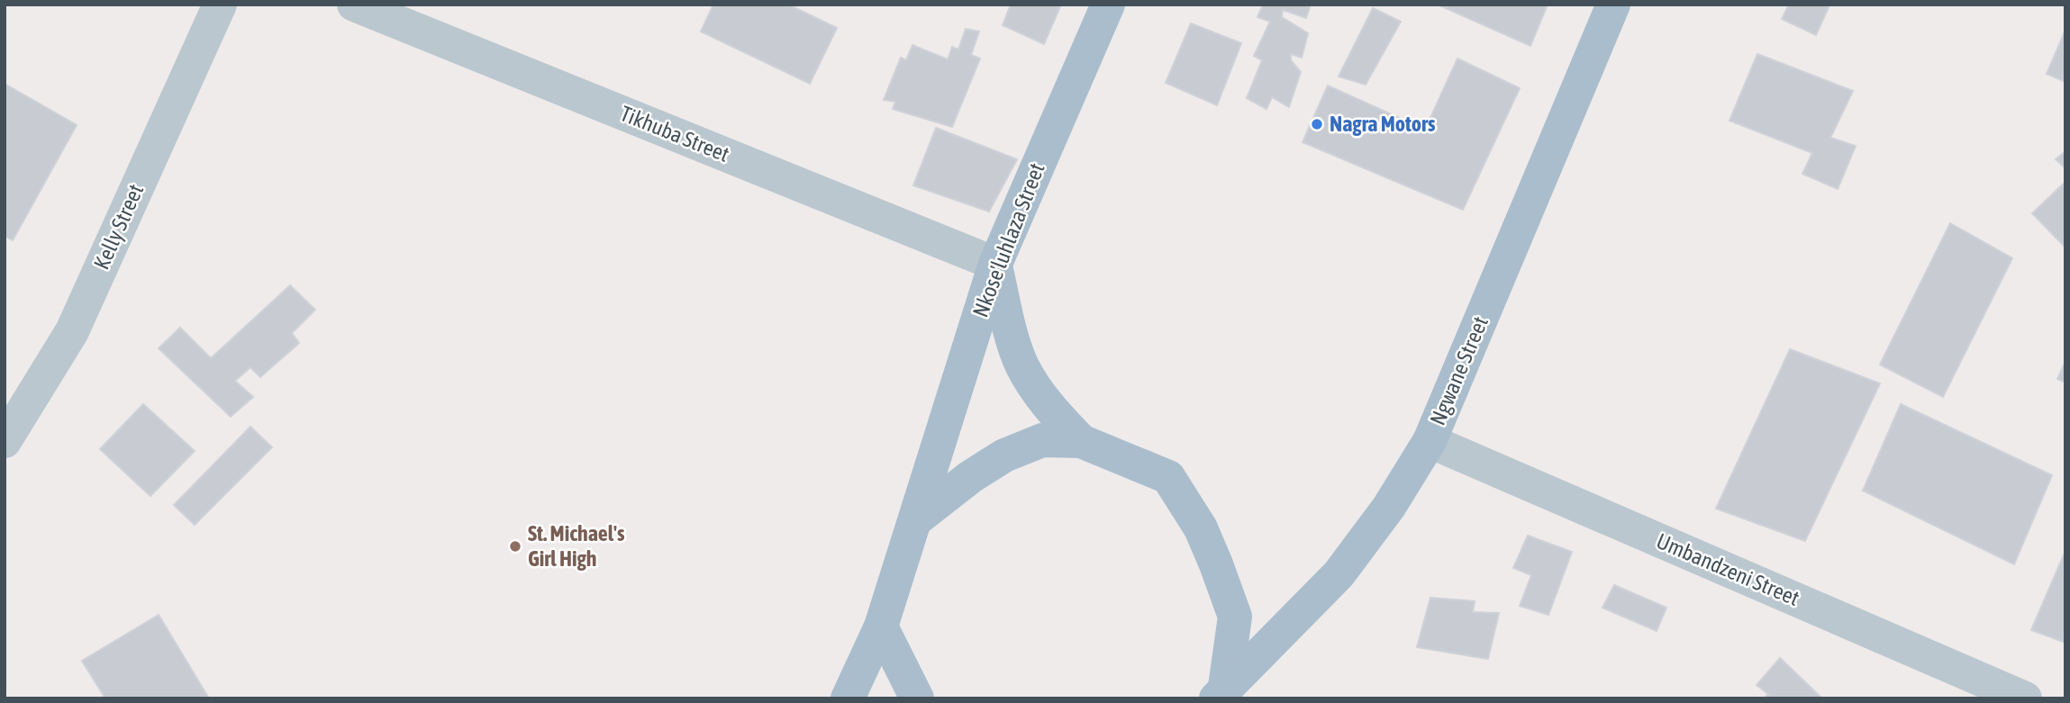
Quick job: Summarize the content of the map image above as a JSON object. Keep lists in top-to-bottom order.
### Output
{
  "streets": {
    "main road": ["Nkose'luhlaza Street", "Ngwane Street"],
    "street": ["Tikhuba Street", "Kelly Street", "Umbandzeni Street"]
  },
  "crossings": [
    ["Tikhuba Street", "Nkose'luhlaza Street"],
    ["Ngwane Street", "Umbandzeni Street"]
  ],
  "places": ["Nagra Motors", "St. Michael's Girl High"]
}
